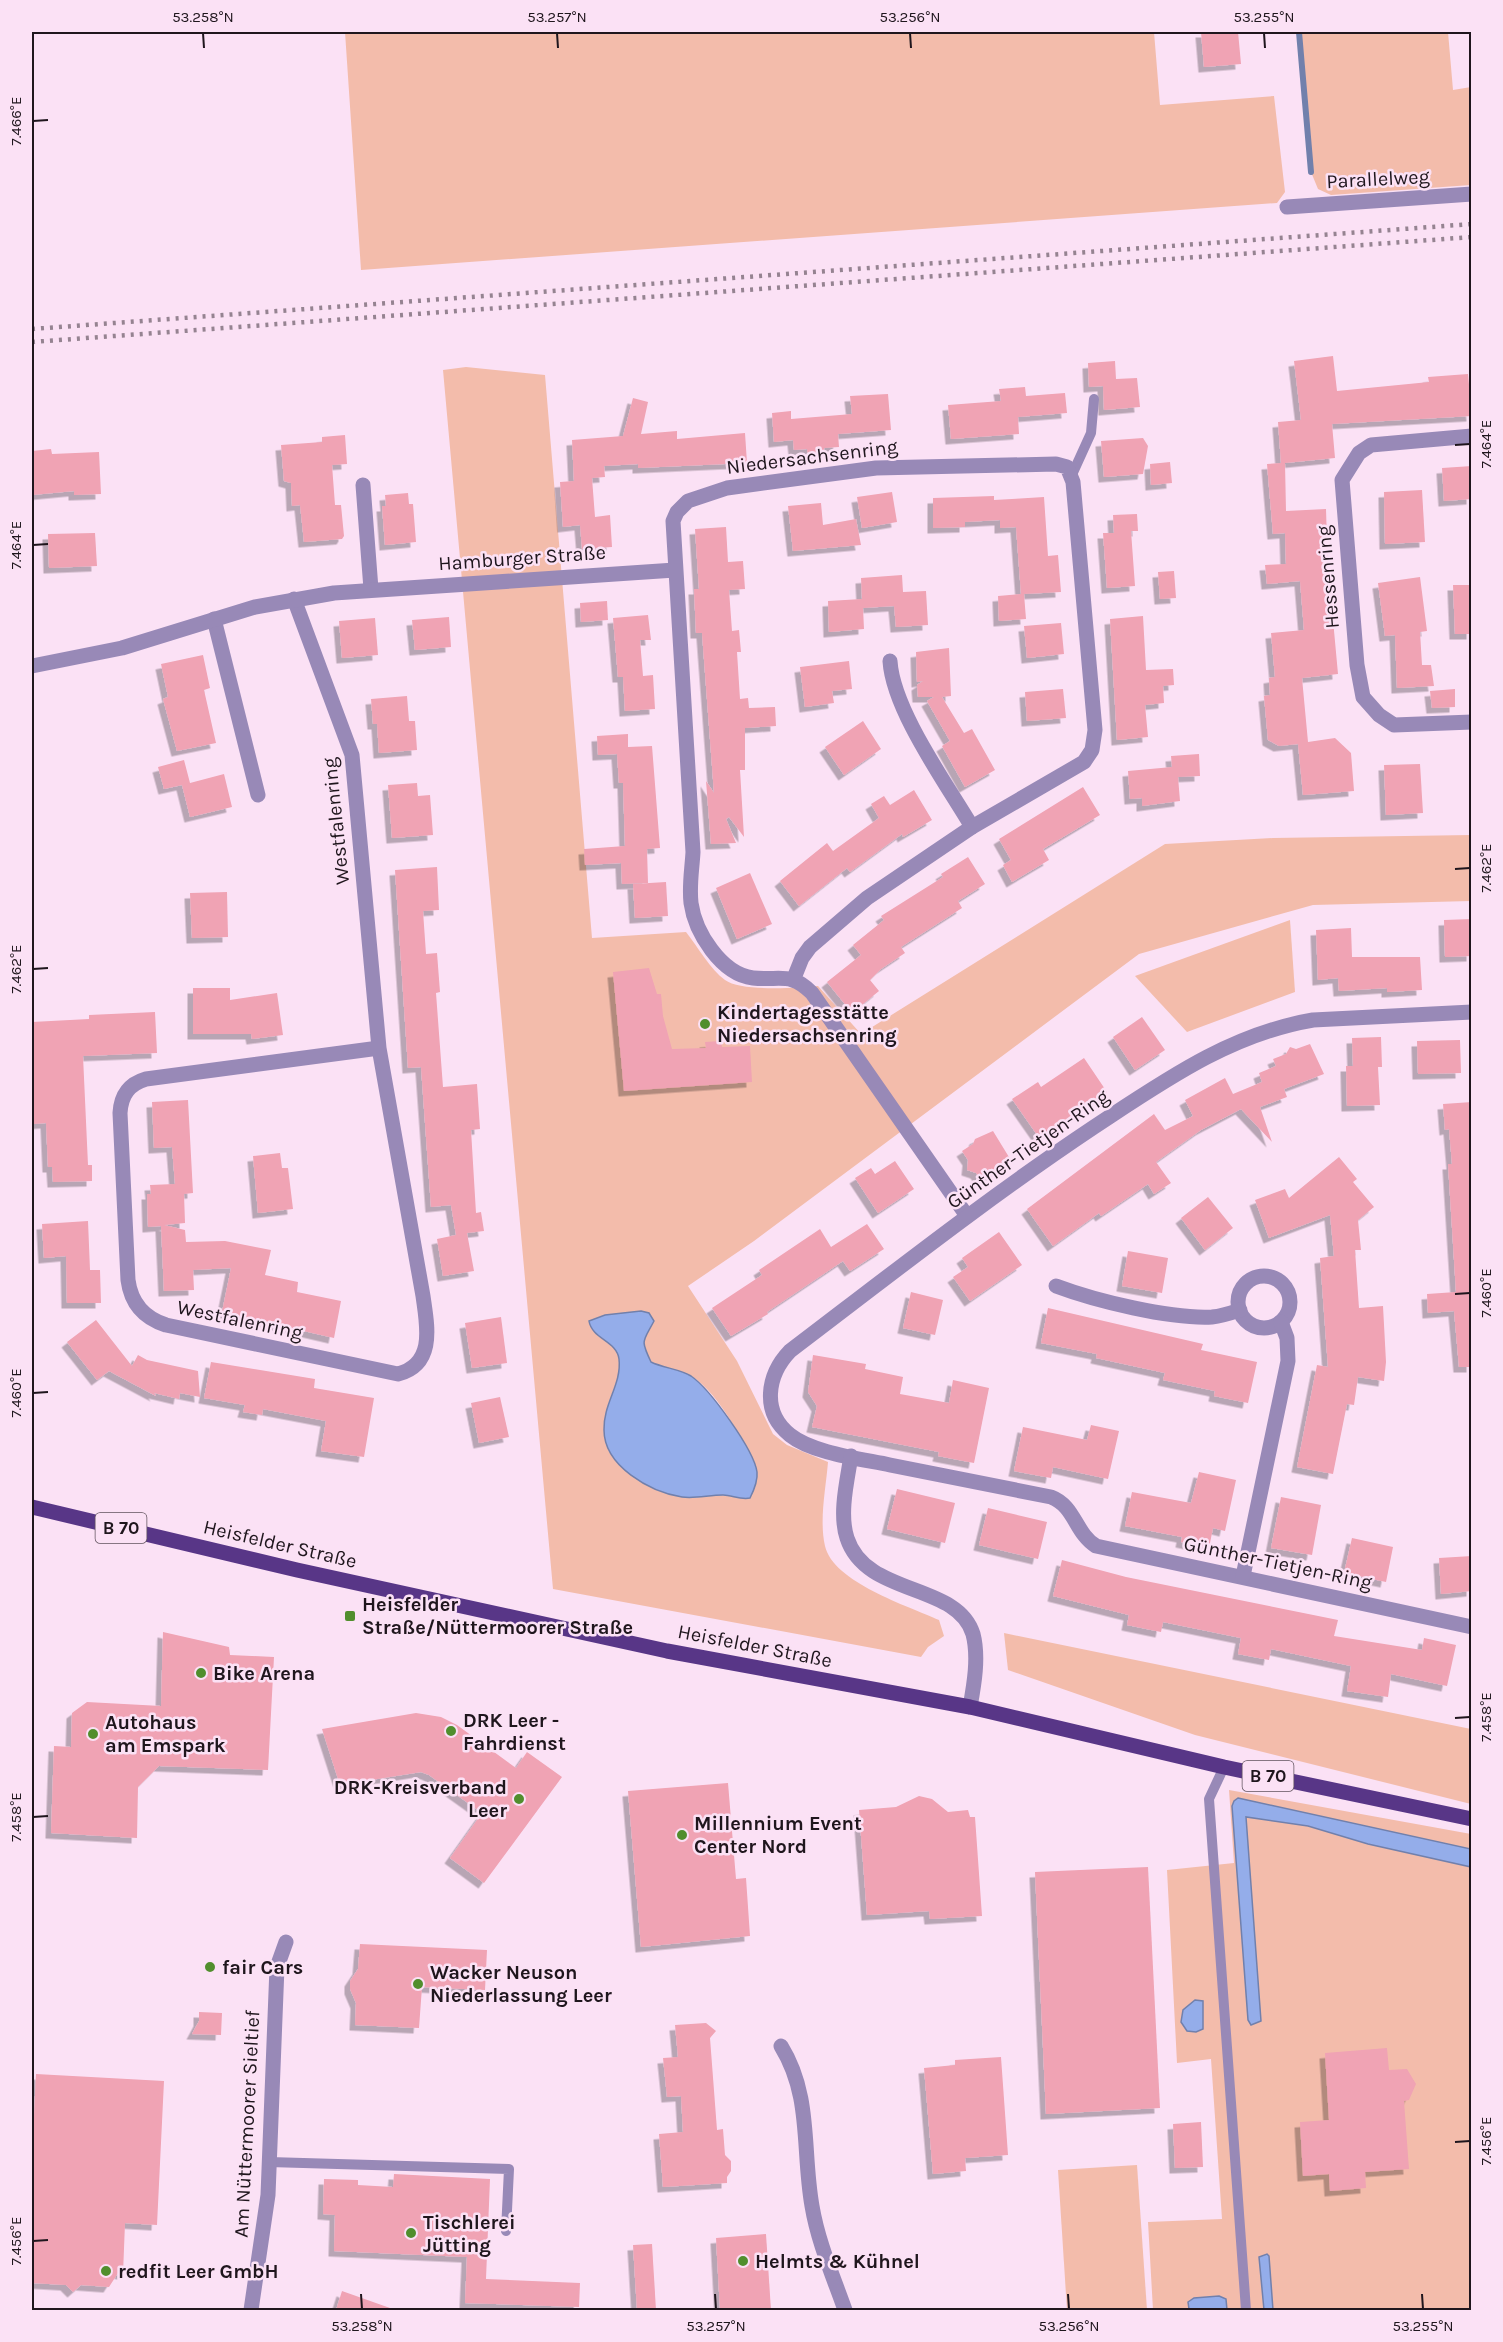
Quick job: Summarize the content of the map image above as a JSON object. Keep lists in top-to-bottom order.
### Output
{
  "streets": {
    "main road": ["B 70", "Heisfelder Straße"],
    "street": [
      "Parallelweg",
      "Niedersachsenring",
      "Hamburger Straße",
      "Hessenring",
      "Westfalenring",
      "Günther-Tietjen-Ring",
      "Am Nüttermoorer Sieltief"
    ]
  },
  "crossings": [
    ["Niedersachsenring", "Hamburger Straße"],
    ["Hamburger Straße", "Westfalenring"],
    ["B 70", "Heisfelder Straße"]
  ],
  "places": {
    "other": [
      "Kindertagesstätte Niedersachsenring",
      "Bike Arena",
      "DRK Leer - Fahrdienst",
      "Autohaus am Emspark",
      "DRK-Kreisverband Leer",
      "Millennium Event Center Nord",
      "fair Cars",
      "Wacker Neuson Niederlassung Leer",
      "Tischlerei Jütting",
      "Helmts & Kühnel",
      "redfit Leer GmbH"
    ],
    "transit": ["Heisfelder Straße/Nüttermoorer Straße"]
  },
  "coordinates": [
    "53.258°N",
    "53.257°N",
    "53.256°N",
    "53.255°N",
    "7.466°E",
    "7.464°E",
    "7.462°E",
    "7.460°E",
    "7.458°E",
    "7.456°E"
  ]
}
